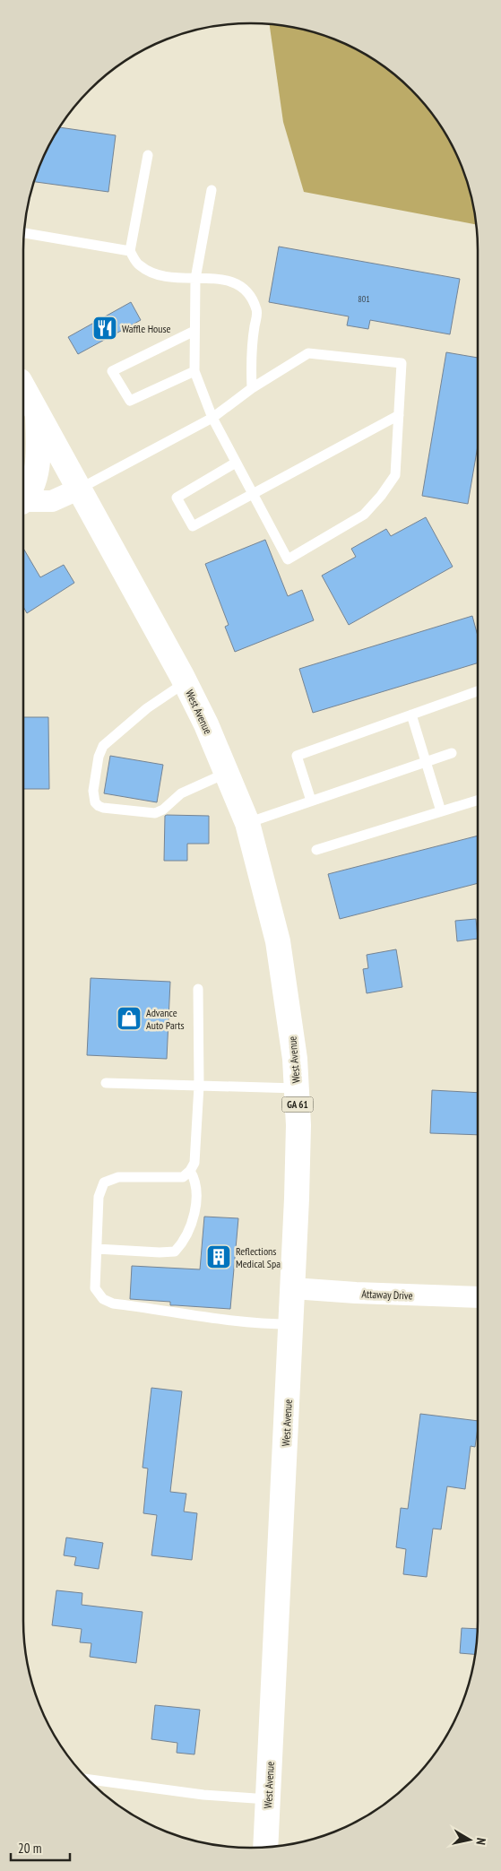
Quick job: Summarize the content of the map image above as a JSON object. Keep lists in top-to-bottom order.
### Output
{
  "streets": {
    "main road": ["West Avenue", "GA 61"],
    "street": ["Attaway Drive"]
  },
  "crossings": [
    ["West Avenue", "Attaway Drive"]
  ],
  "places": {
    "restaurant": ["Waffle House"],
    "shop": ["Advance Auto Parts"],
    "building": ["Reflections Medical Spa"]
  },
  "house_numbers": ["801"],
  "scale_bar": "20 m",
  "north": "right"
}
